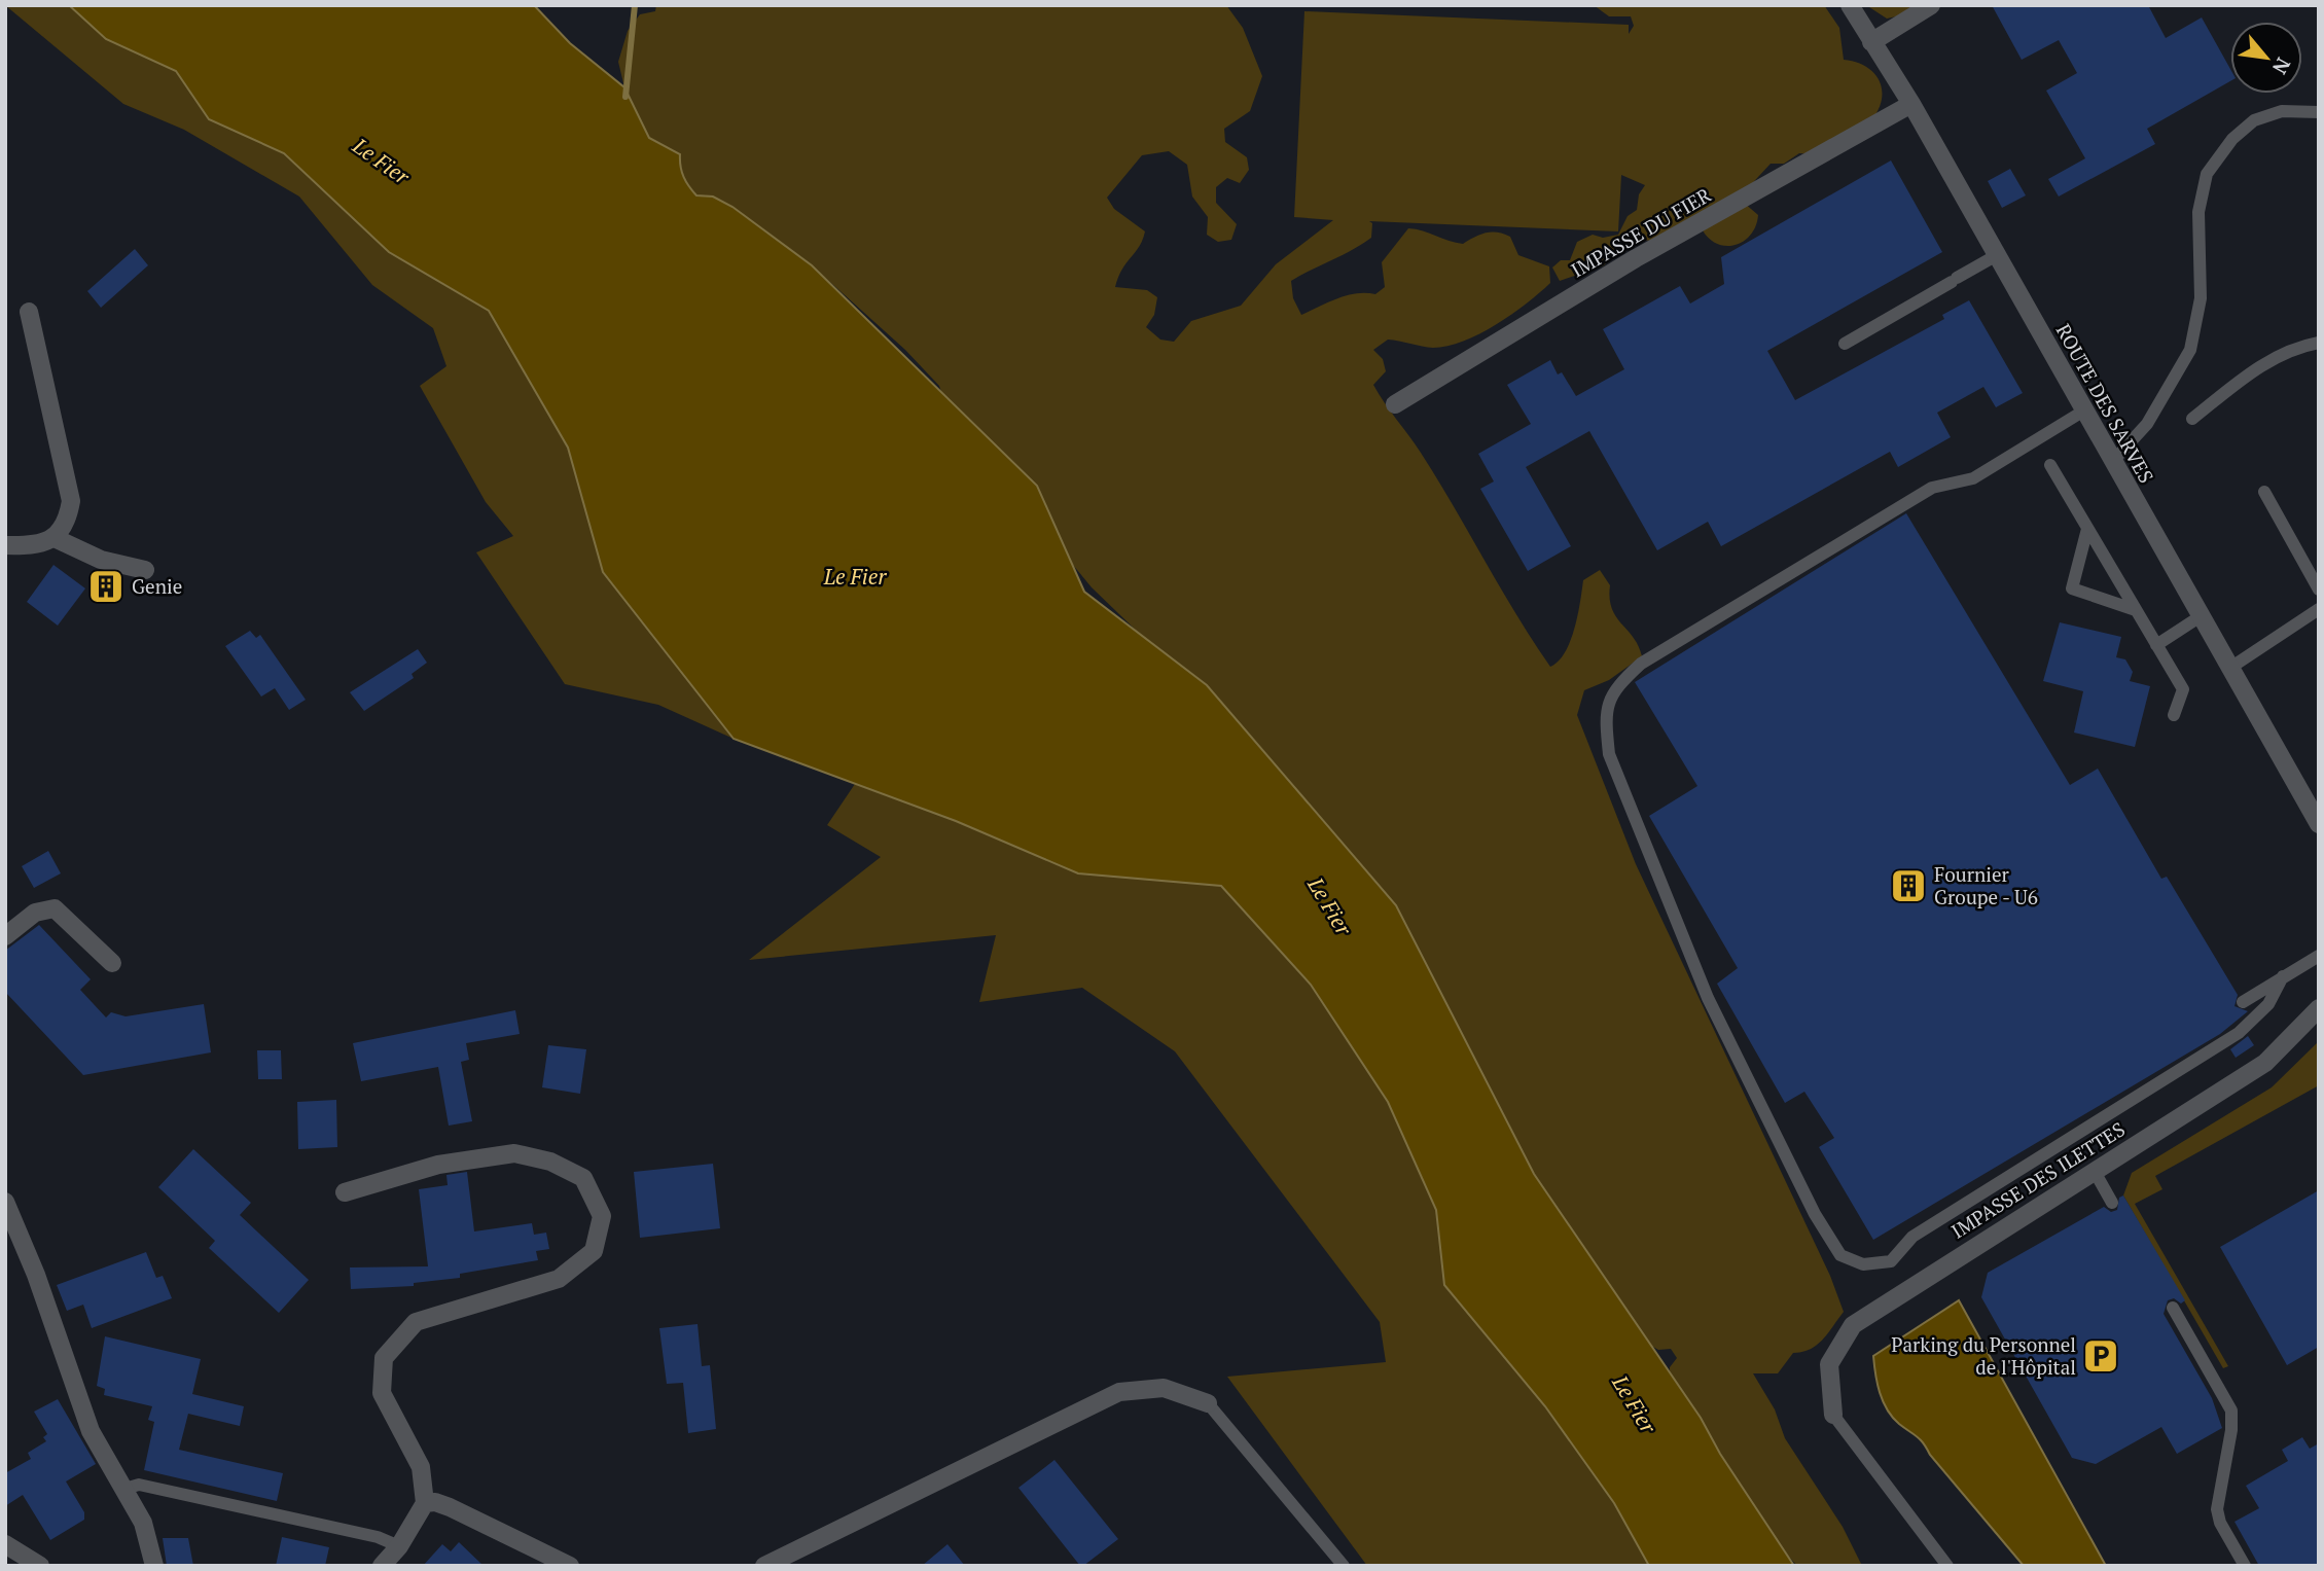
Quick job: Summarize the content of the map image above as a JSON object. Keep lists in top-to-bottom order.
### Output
{
  "streets": {
    "street": ["IMPASSE DU FIER", "ROUTE DES SARVES", "IMPASSE DES ILETTES"]
  },
  "crossings": [
    ["IMPASSE DU FIER", "ROUTE DES SARVES"]
  ],
  "water": ["Le Fier"],
  "places": {
    "building": ["Genie", "Fournier Groupe - U6"],
    "parking": ["Parking du Personnel de l'Hôpital"]
  },
  "north": "bottom right"
}
